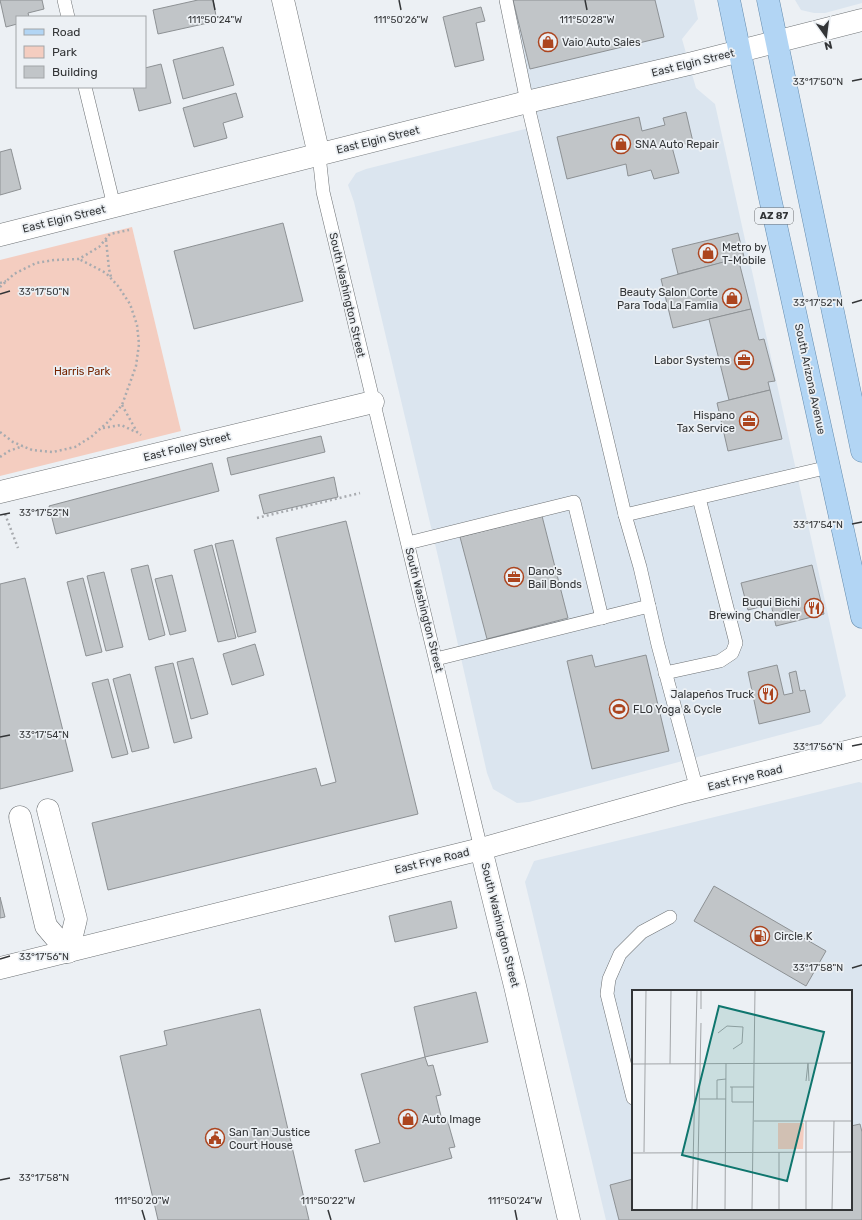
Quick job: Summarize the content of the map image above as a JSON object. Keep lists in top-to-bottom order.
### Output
{
  "streets": {
    "main road": ["AZ 87", "South Arizona Avenue"],
    "street": [
      "East Elgin Street",
      "South Washington Street",
      "East Folley Street",
      "East Frye Road"
    ]
  },
  "crossings": [
    ["East Elgin Street", "South Washington Street"],
    ["East Elgin Street", "South Arizona Avenue"],
    ["South Washington Street", "East Folley Street"],
    ["South Washington Street", "East Frye Road"]
  ],
  "parks": ["Harris Park"],
  "places": {
    "shop": [
      "Vaio Auto Sales",
      "SNA Auto Repair",
      "Metro by T-Mobile",
      "Beauty Salon Corte Para Toda La Famlia",
      "Auto Image"
    ],
    "office": ["Labor Systems", "Hispano Tax Service", "Dano's Bail Bonds"],
    "restaurant": ["Buqui Bichi Brewing Chandler", "Jalapeños Truck"],
    "sports": ["FLO Yoga & Cycle"],
    "fuel station": ["Circle K"],
    "public building": ["San Tan Justice Court House"]
  },
  "legend": ["Road", "Park", "Building"],
  "north": "bottom",
  "coordinates": [
    "111°50'24\"W",
    "111°50'26\"W",
    "111°50'28\"W",
    "33°17'50\"N",
    "33°17'52\"N",
    "33°17'54\"N",
    "33°17'56\"N",
    "33°17'58\"N",
    "111°50'20\"W",
    "111°50'22\"W"
  ]
}
